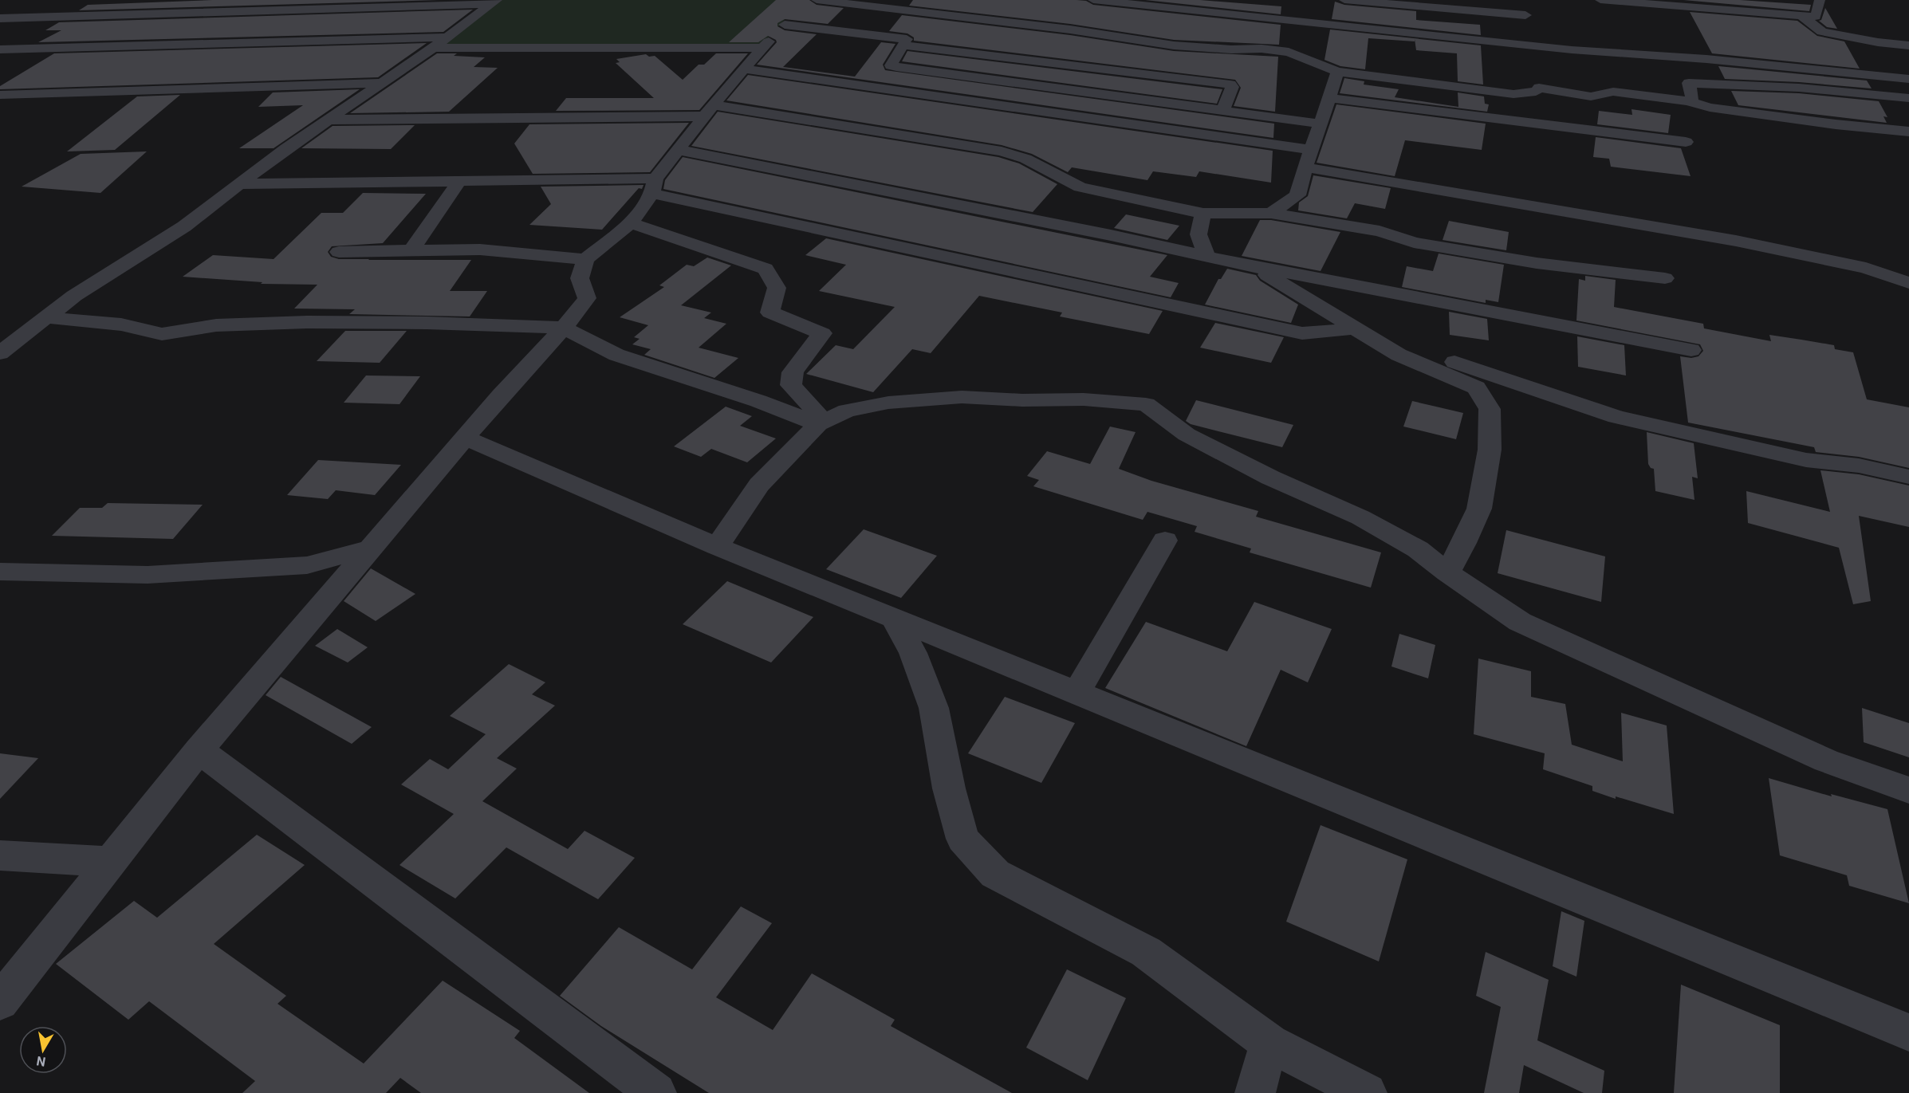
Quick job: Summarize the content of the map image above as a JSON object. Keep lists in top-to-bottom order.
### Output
{
  "north": "bottom"
}
